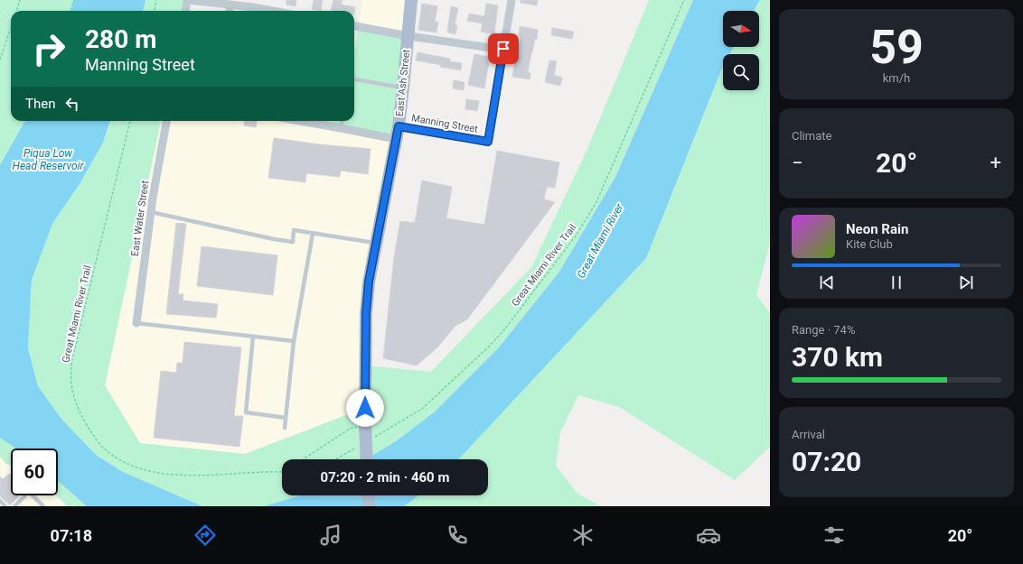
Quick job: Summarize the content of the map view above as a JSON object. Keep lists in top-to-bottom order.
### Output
{
  "streets": {
    "main road": ["East Ash Street"],
    "street": ["Manning Street", "East Water Street"],
    "path": ["Great Miami River Trail"]
  },
  "crossings": [
    ["East Ash Street", "Manning Street"]
  ],
  "water": ["Piqua Low Head Reservoir", "Great Miami River"],
  "north": "right",
  "page": {
    "tile": [
      ["59", "km/h"],
      "Climate",
      ["Range · 74%", "370 km"],
      ["Arrival", "07:20"]
    ],
    "turn": ["280 m", "Manning Street"],
    "then": "Then",
    "heat": ["−", "20°", "+"],
    "song": ["Neon Rain", "Kite Club"],
    "limit": "60",
    "trip": "07:20 · 2 min · 460 m",
    "tabs": ["07:18", "20°"]
  }
}
